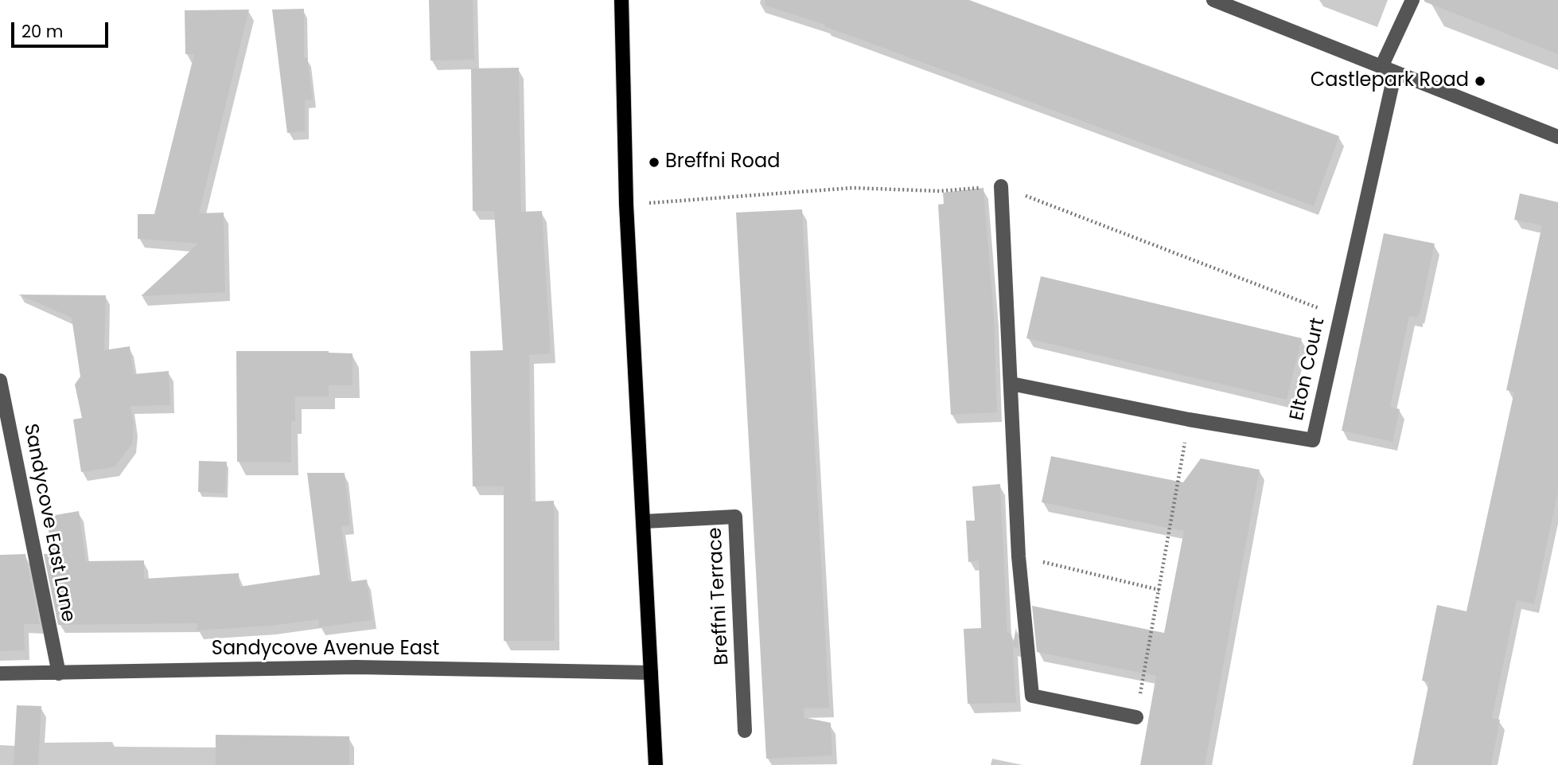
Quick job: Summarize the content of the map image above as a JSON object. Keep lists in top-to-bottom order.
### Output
{
  "streets": {
    "street": [
      "Elton Court",
      "Sandycove East Lane",
      "Breffni Terrace",
      "Sandycove Avenue East"
    ]
  },
  "crossings": [
    ["Sandycove East Lane", "Sandycove Avenue East"]
  ],
  "places": ["Castlepark Road", "Breffni Road"],
  "scale_bar": "20 m"
}
